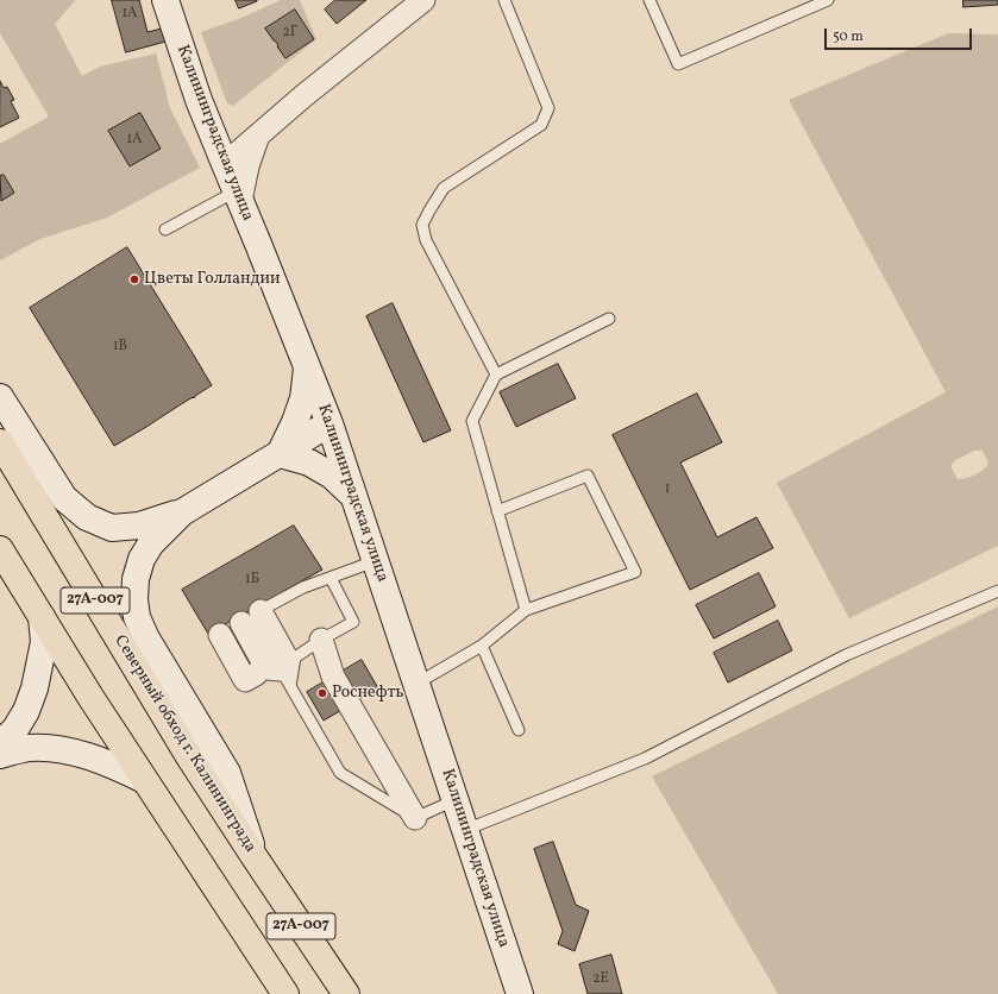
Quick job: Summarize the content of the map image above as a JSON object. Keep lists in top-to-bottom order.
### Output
{
  "streets": {
    "highway": ["27А-007", "Северный обход г. Калининграда"],
    "street": ["Калининградская улица"]
  },
  "places": ["Цветы Голландии", "Роснефть"],
  "house_numbers": [
    "1А",
    "2Г",
    "1А",
    "1В",
    "1",
    "1Б",
    "2Е"
  ],
  "scale_bar": "50 m"
}
